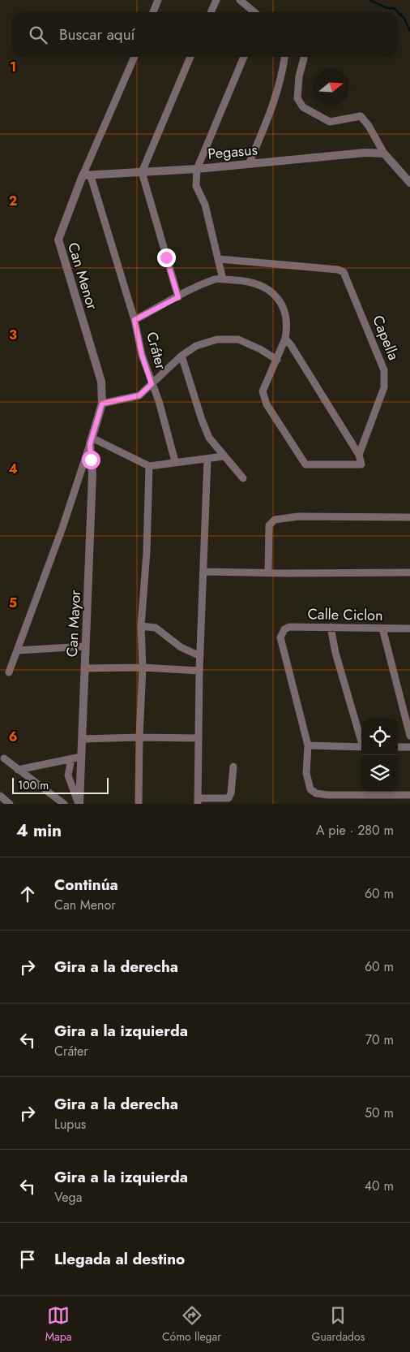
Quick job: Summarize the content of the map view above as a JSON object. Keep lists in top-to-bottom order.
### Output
{
  "streets": {
    "street": [
      "Pegasus",
      "Can Menor",
      "Capella",
      "Cráter",
      "Calle Ciclon",
      "Can Mayor"
    ]
  },
  "crossings": [
    ["Pegasus", "Can Menor"],
    ["Pegasus", "Cráter"],
    ["Can Menor", "Cráter"],
    ["Can Menor", "Can Mayor"]
  ],
  "scale_bar": "100 m",
  "north": "right",
  "page": {
    "search": "Buscar aquí",
    "scale": "100 m",
    "heading": ["4 min", "A pie · 280 m"],
    "list": [
      ["Continúa", "Can Menor", "60 m"],
      ["Gira a la derecha", "60 m"],
      ["Gira a la izquierda", "Cráter", "70 m"],
      ["Gira a la derecha", "Lupus", "50 m"],
      ["Gira a la izquierda", "Vega", "40 m"],
      "Llegada al destino"
    ],
    "nav": ["Mapa", "Cómo llegar", "Guardados"]
  },
  "grid": {
    "rows": [
      "1",
      "2",
      "3",
      "4",
      "5",
      "6"
    ]
  }
}
